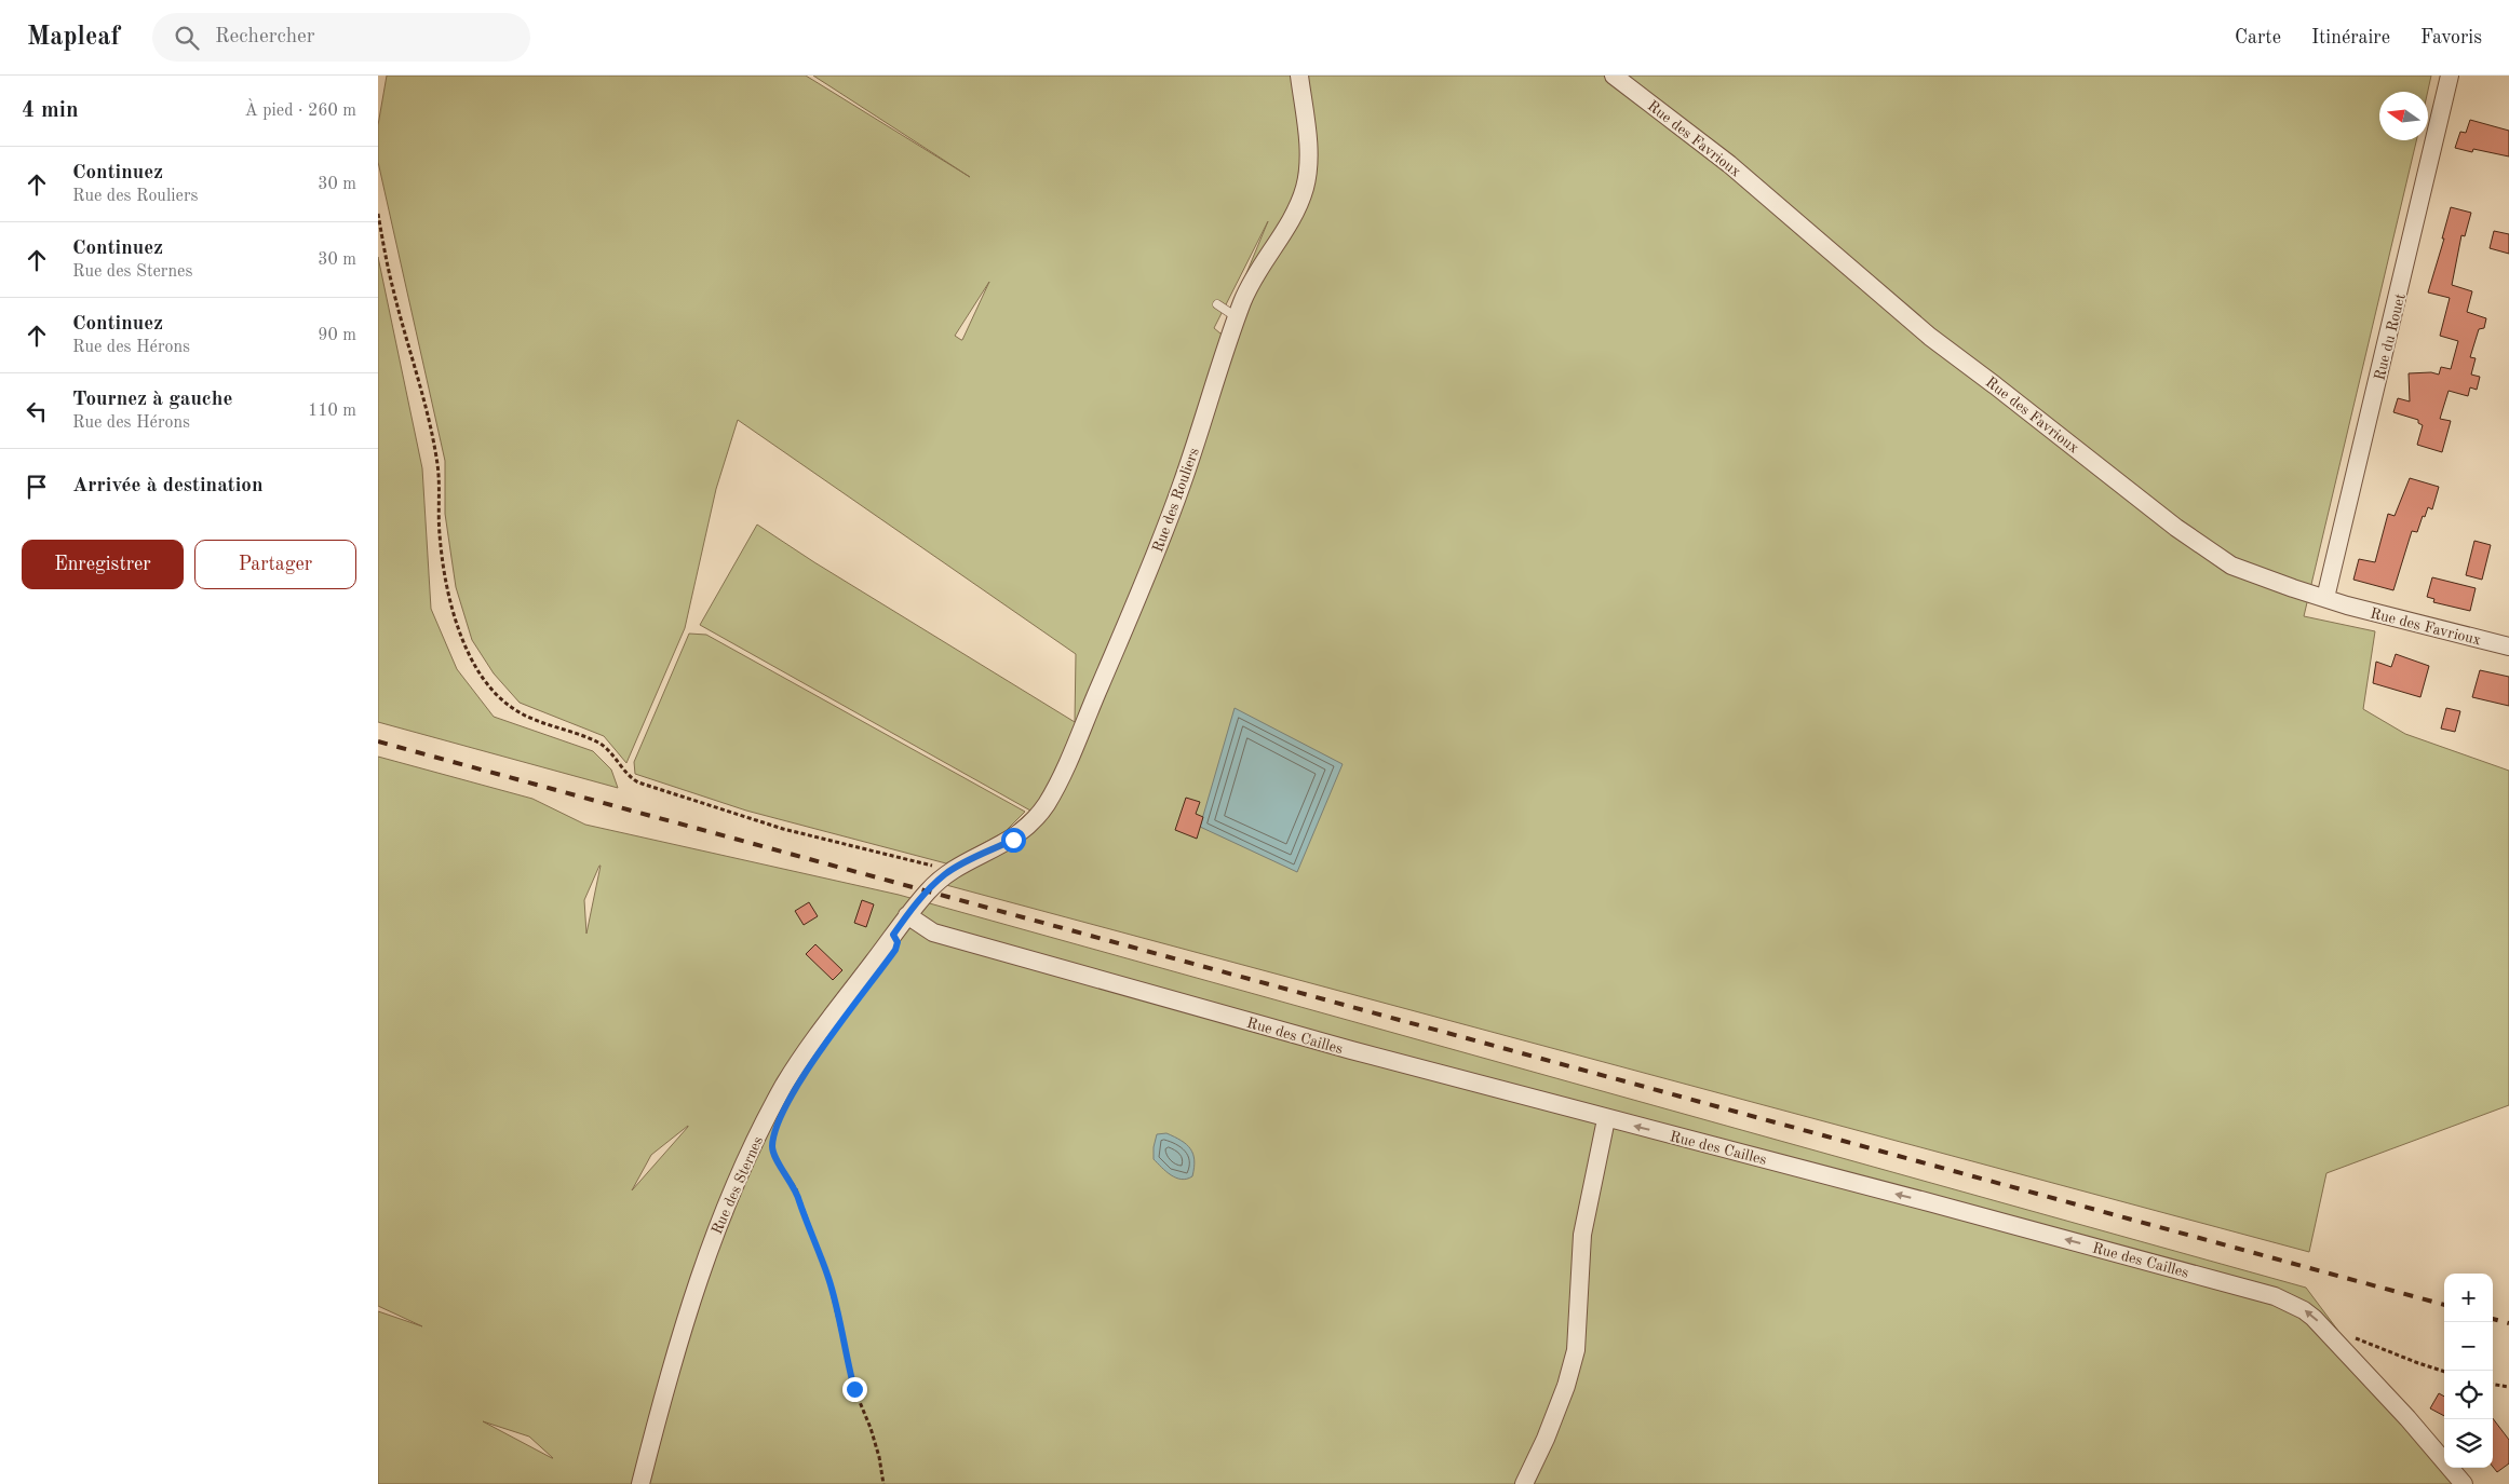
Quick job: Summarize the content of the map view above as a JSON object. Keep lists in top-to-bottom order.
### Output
{
  "streets": {
    "street": [
      "Rue des Favrioux",
      "Rue du Rouet",
      "Rue des Rouliers",
      "Rue des Cailles",
      "Rue des Sternes"
    ]
  },
  "crossings": [
    ["Rue des Favrioux", "Rue du Rouet"],
    ["Rue des Rouliers", "Rue des Sternes"],
    ["Rue des Cailles", "Rue des Sternes"]
  ],
  "one_way": ["Rue des Cailles"],
  "north": "left",
  "page": {
    "header": "Mapleaf",
    "search": "Rechercher",
    "nav": ["Carte", "Itinéraire", "Favoris"],
    "heading": ["4 min", "À pied · 260 m"],
    "list": [
      ["Continuez", "Rue des Rouliers", "30 m"],
      ["Continuez", "Rue des Sternes", "30 m"],
      ["Continuez", "Rue des Hérons", "90 m"],
      ["Tournez à gauche", "Rue des Hérons", "110 m"],
      "Arrivée à destination"
    ],
    "buttons": ["Enregistrer", "Partager"],
    "map_buttons": ["+", "−"]
  }
}
